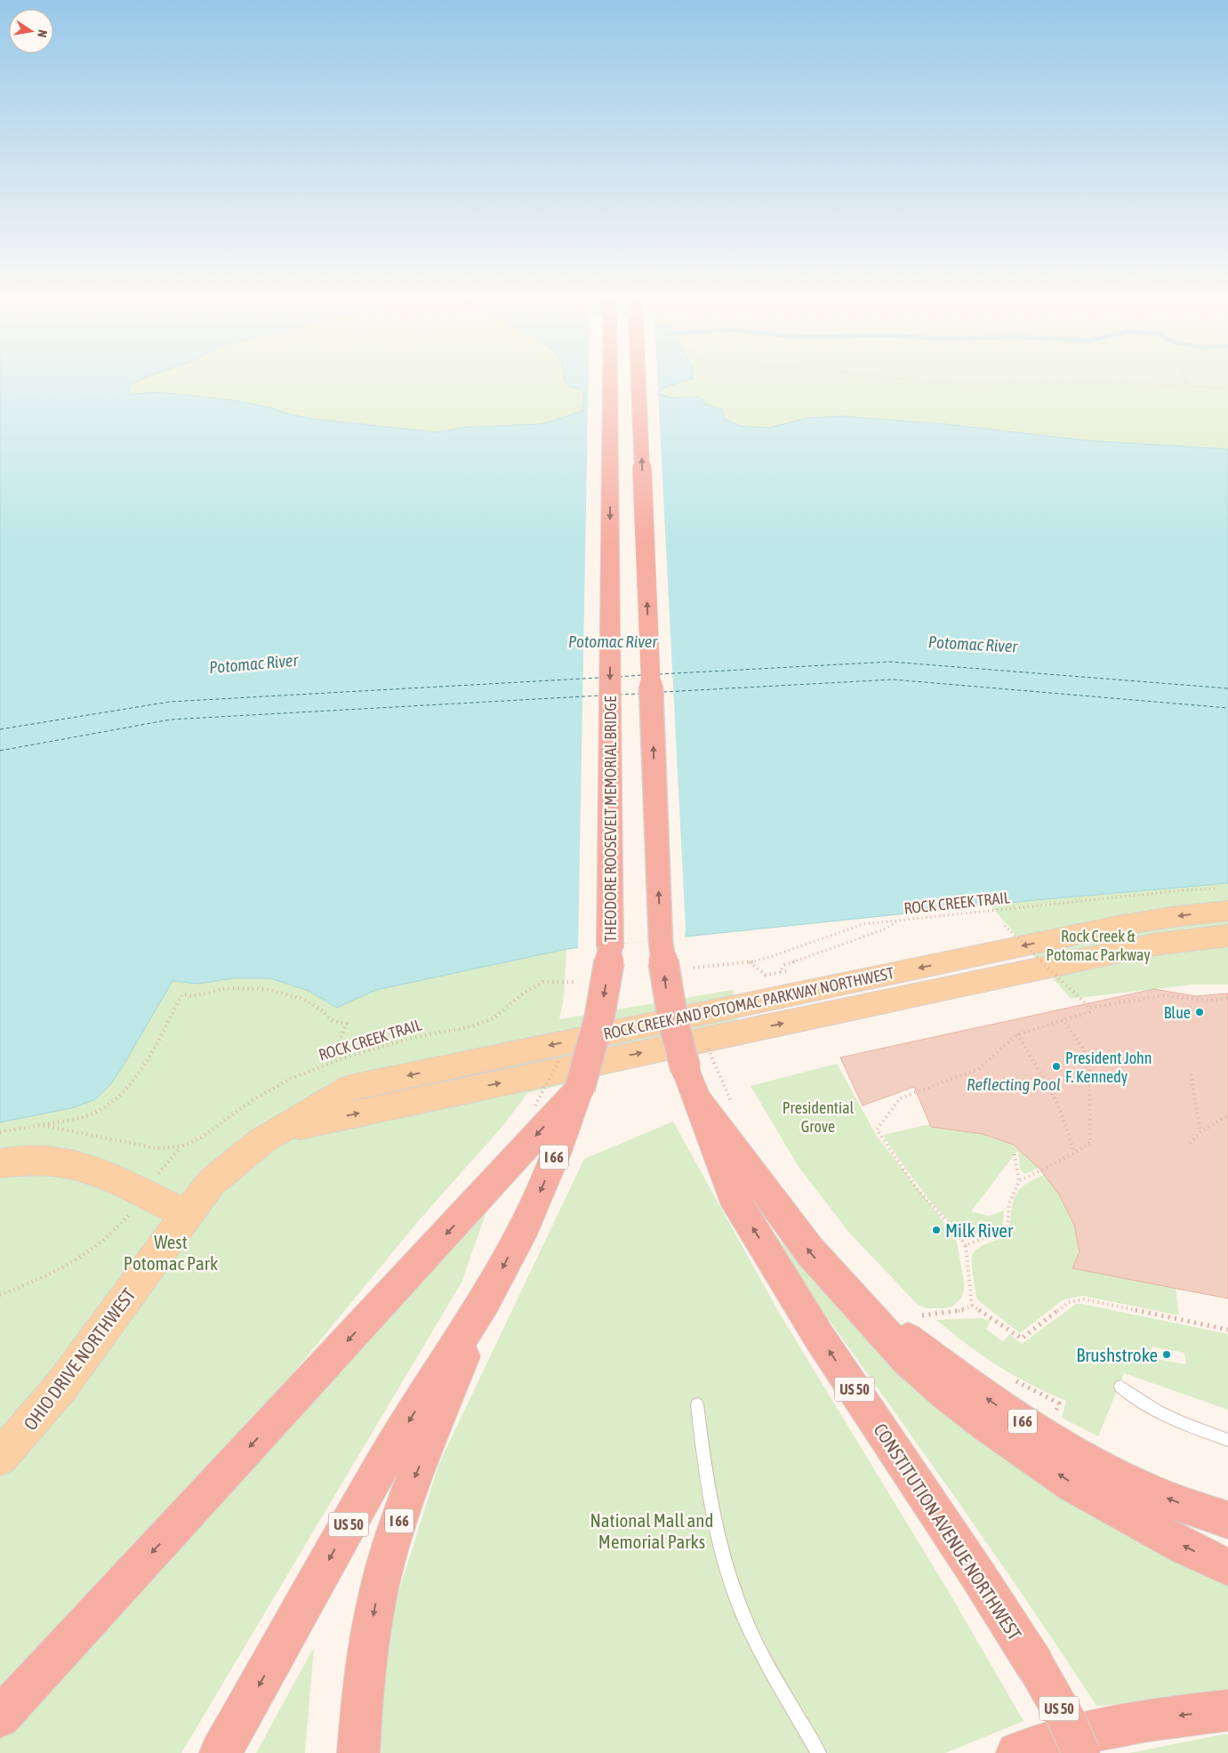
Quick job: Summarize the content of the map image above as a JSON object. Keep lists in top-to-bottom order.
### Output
{
  "streets": {
    "highway": [
      "THEODORE ROOSEVELT MEMORIAL BRIDGE",
      "I 66",
      "US 50",
      "CONSTITUTION AVENUE NORTHWEST"
    ],
    "main road": ["ROCK CREEK AND POTOMAC PARKWAY NORTHWEST", "OHIO DRIVE NORTHWEST"],
    "path": ["ROCK CREEK TRAIL"]
  },
  "crossings": [
    ["THEODORE ROOSEVELT MEMORIAL BRIDGE", "I 66"],
    ["THEODORE ROOSEVELT MEMORIAL BRIDGE", "US 50"],
    ["ROCK CREEK TRAIL", "ROCK CREEK AND POTOMAC PARKWAY NORTHWEST"],
    ["ROCK CREEK AND POTOMAC PARKWAY NORTHWEST", "OHIO DRIVE NORTHWEST"],
    ["I 66", "US 50"],
    ["I 66", "CONSTITUTION AVENUE NORTHWEST"]
  ],
  "water": ["Potomac River", "Reflecting Pool"],
  "parks": [
    "Rock Creek & Potomac Parkway",
    "Presidential Grove",
    "West Potomac Park",
    "National Mall and Memorial Parks"
  ],
  "places": [
    "Blue",
    "President John F. Kennedy",
    "Milk River",
    "Brushstroke"
  ],
  "north": "right"
}
